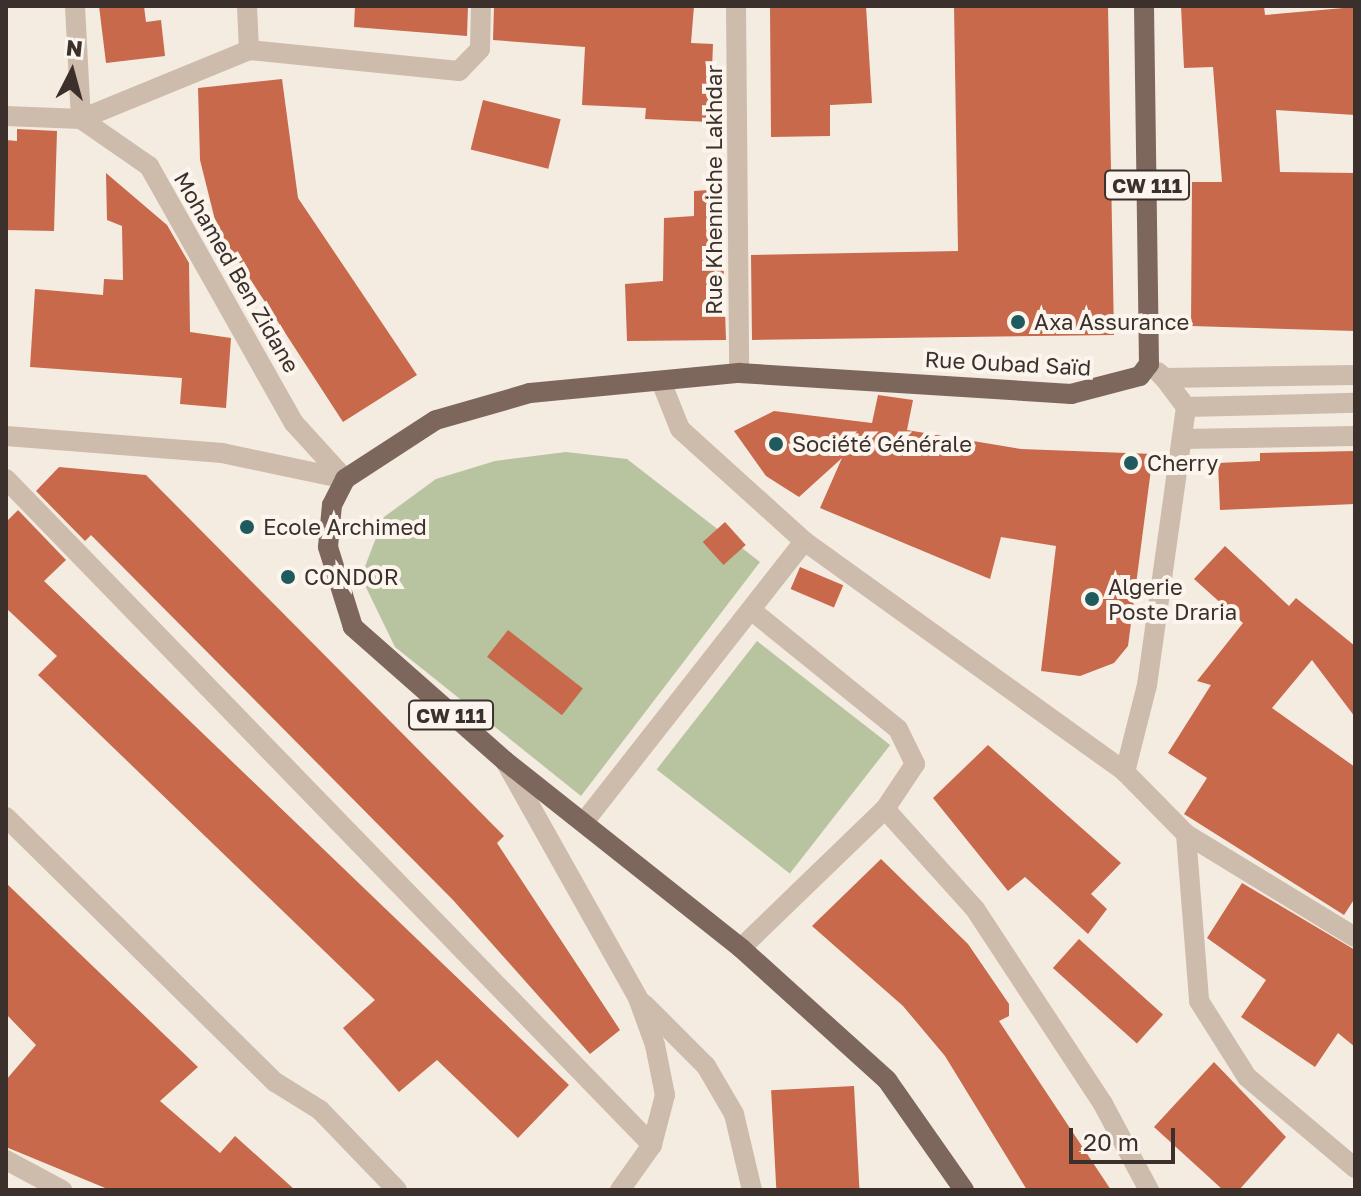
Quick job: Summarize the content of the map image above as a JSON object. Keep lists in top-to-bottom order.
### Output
{
  "streets": {
    "main road": ["CW 111", "Rue Oubad Saïd"],
    "street": ["Rue Khenniche Lakhdar", "Mohamed Ben Zidane"]
  },
  "crossings": [
    ["CW 111", "Mohamed Ben Zidane"],
    ["CW 111", "Rue Oubad Saïd"],
    ["Rue Khenniche Lakhdar", "Rue Oubad Saïd"],
    ["Mohamed Ben Zidane", "Rue Oubad Saïd"]
  ],
  "places": [
    "Axa Assurance",
    "Société Générale",
    "Cherry",
    "Ecole Archimed",
    "CONDOR",
    "Algerie Poste Draria"
  ],
  "scale_bar": "20 m",
  "north": "top"
}
